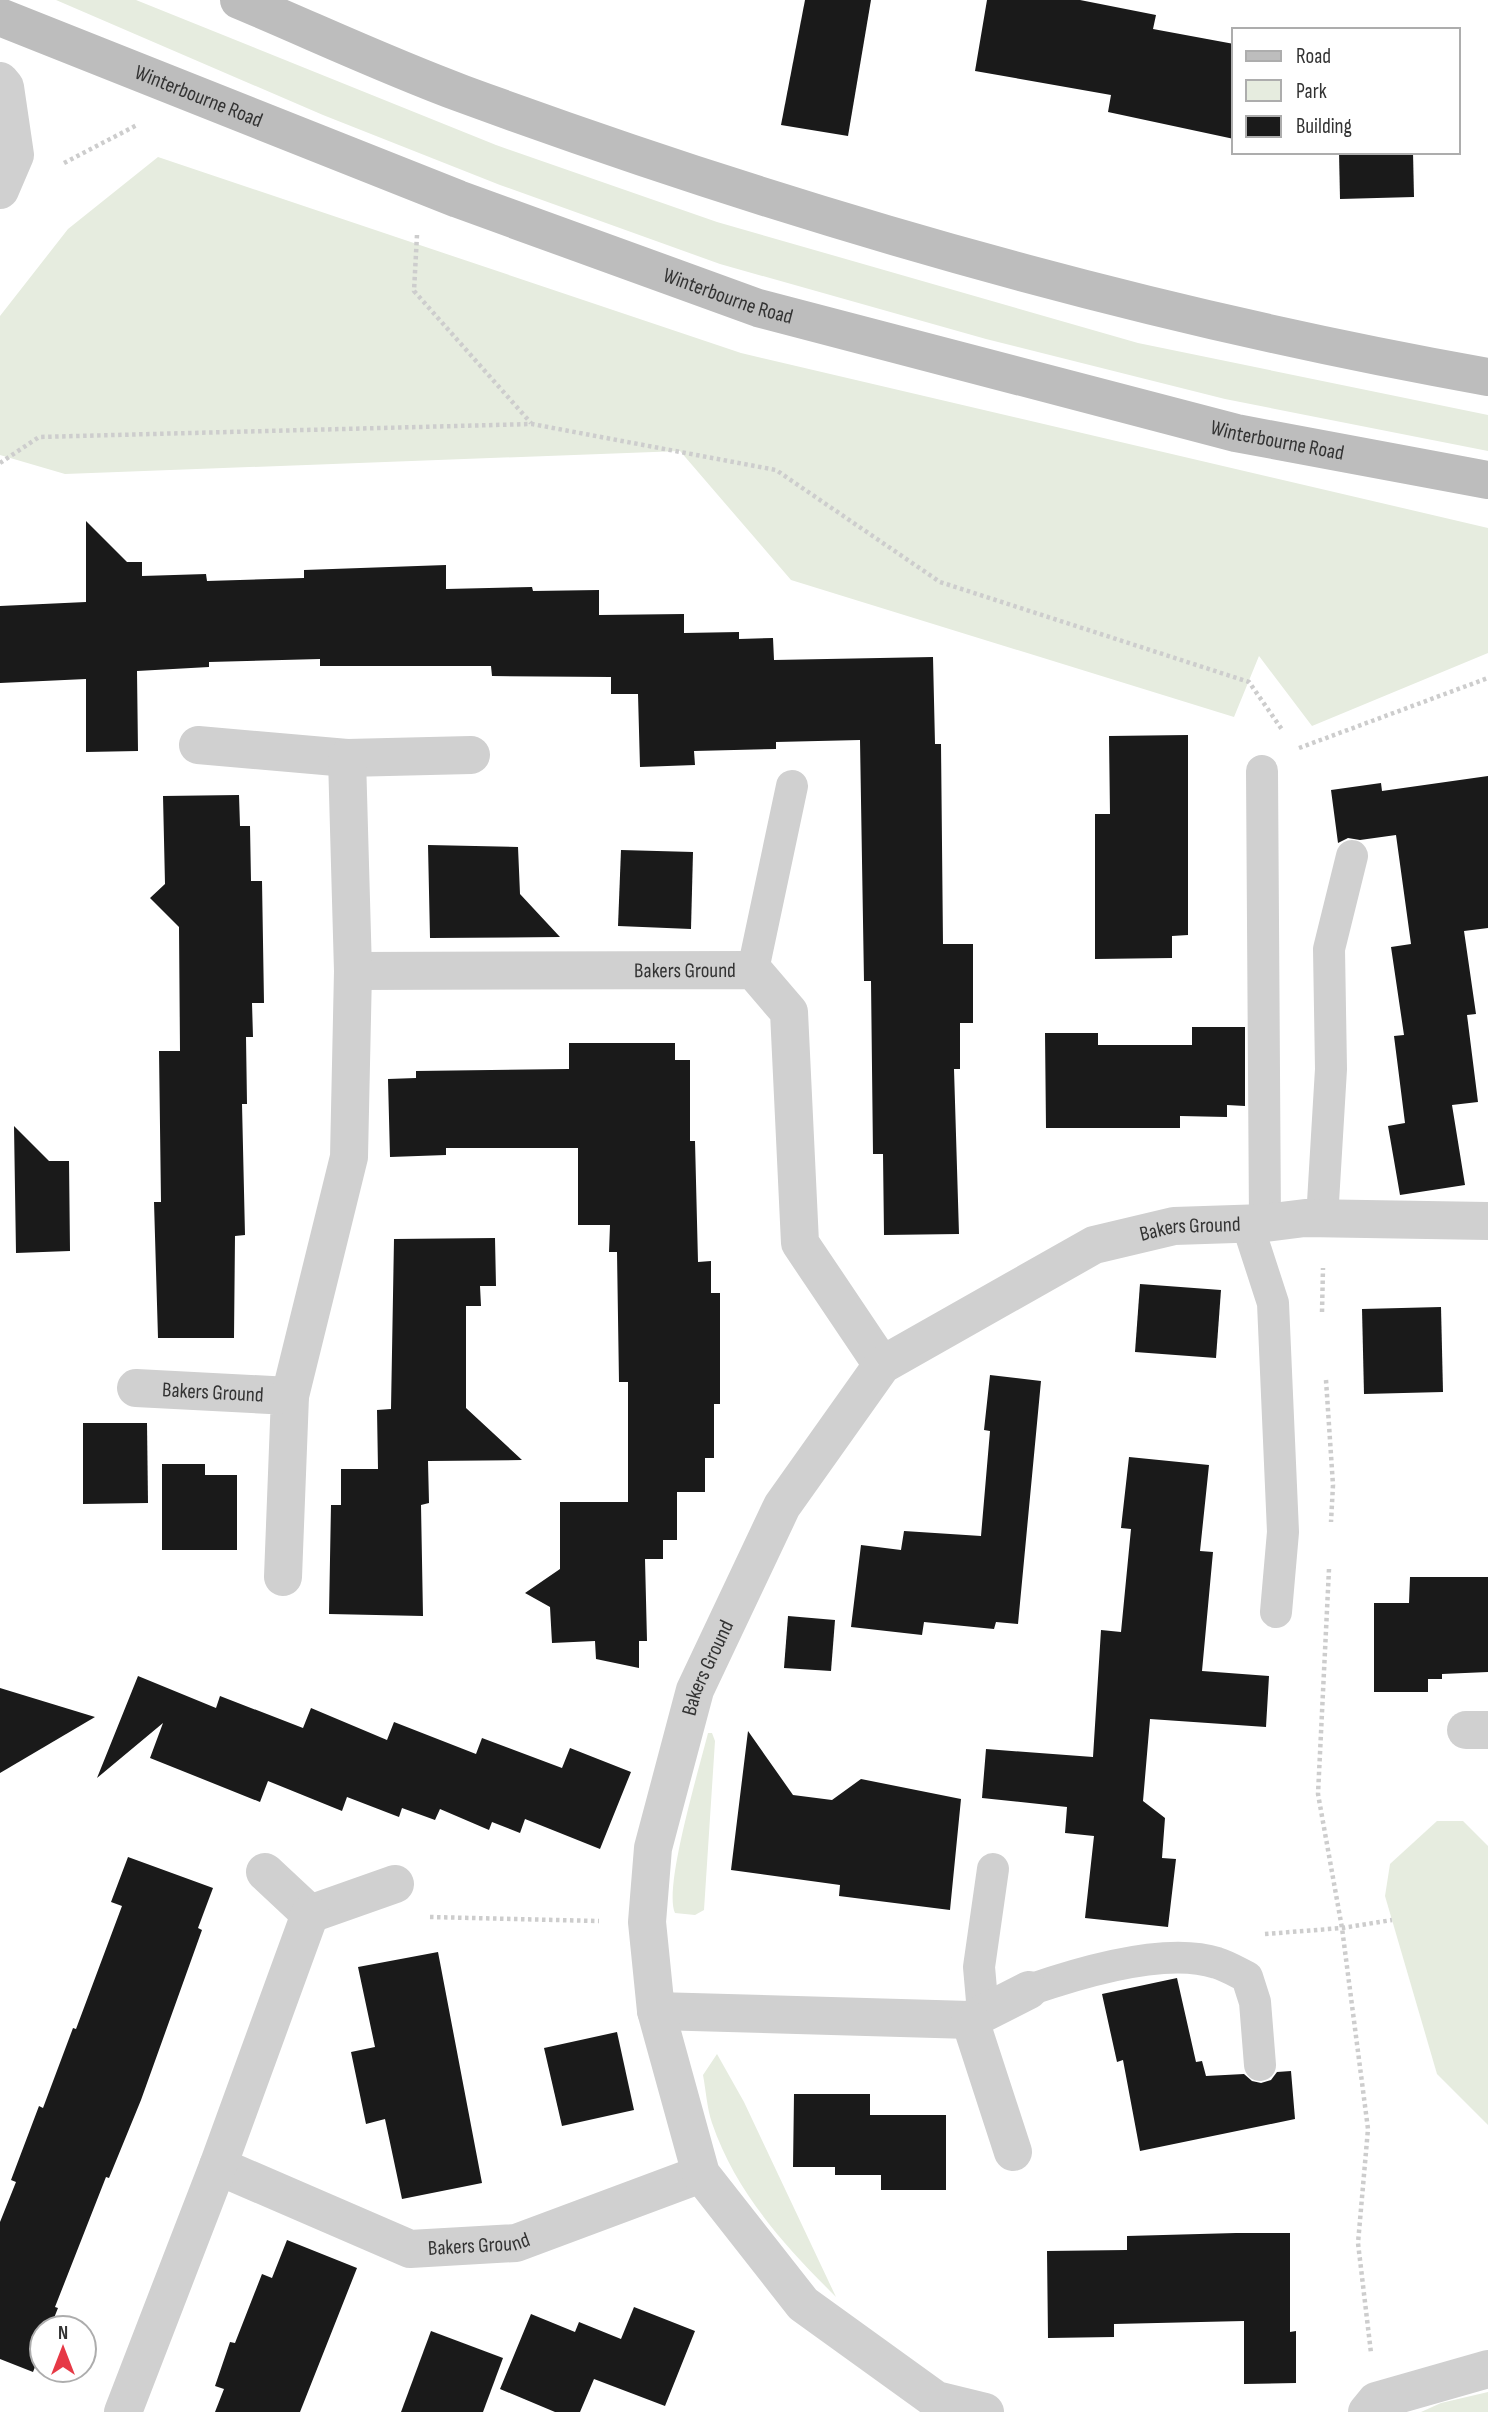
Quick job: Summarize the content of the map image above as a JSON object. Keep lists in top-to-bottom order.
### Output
{
  "streets": {
    "main road": ["Winterbourne Road"],
    "street": ["Bakers Ground"]
  },
  "legend": ["Road", "Park", "Building"],
  "north": "top"
}
